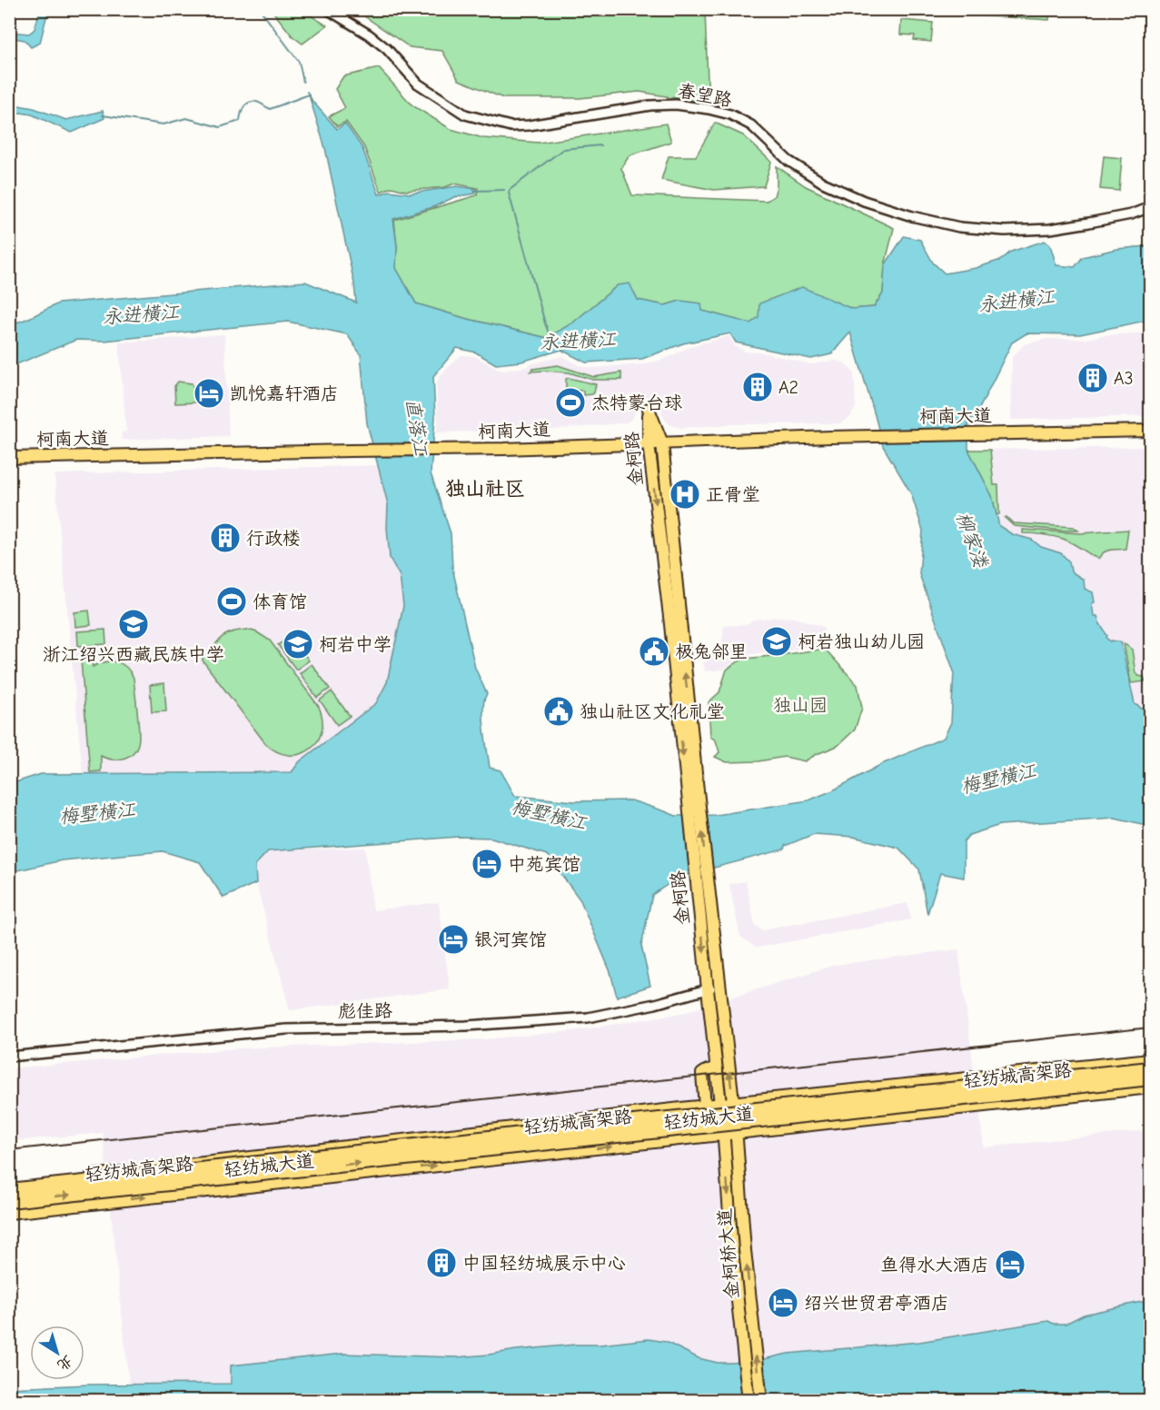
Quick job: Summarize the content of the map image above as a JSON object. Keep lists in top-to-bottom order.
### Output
{
  "streets": {
    "highway": ["轻纺城高架路"],
    "main road": [
      "柯南大道",
      "金柯路",
      "轻纺城大道",
      "金柯桥大道"
    ],
    "street": ["春望路", "彪佳路"]
  },
  "crossings": [
    ["柯南大道", "金柯路"],
    ["金柯路", "彪佳路"],
    ["金柯路", "轻纺城大道"],
    ["金柯路", "金柯桥大道"],
    ["轻纺城大道", "金柯桥大道"]
  ],
  "districts": ["独山社区"],
  "water": [
    "永进横江",
    "直落江",
    "柳家溇",
    "梅墅横江"
  ],
  "parks": ["独山园"],
  "places": {
    "building": [
      "A3",
      "A2",
      "行政楼",
      "中国轻纺城展示中心"
    ],
    "hotel": [
      "凯悦嘉轩酒店",
      "中苑宾馆",
      "银河宾馆",
      "鱼得水大酒店",
      "绍兴世贸君亭酒店"
    ],
    "sports": ["杰特蒙台球", "体育馆"],
    "hospital": ["正骨堂"],
    "school or university": ["浙江绍兴西藏民族中学", "柯岩独山幼儿园", "柯岩中学"],
    "public building": ["极兔邻里", "独山社区文化礼堂"]
  },
  "north": "bottom right"
}
